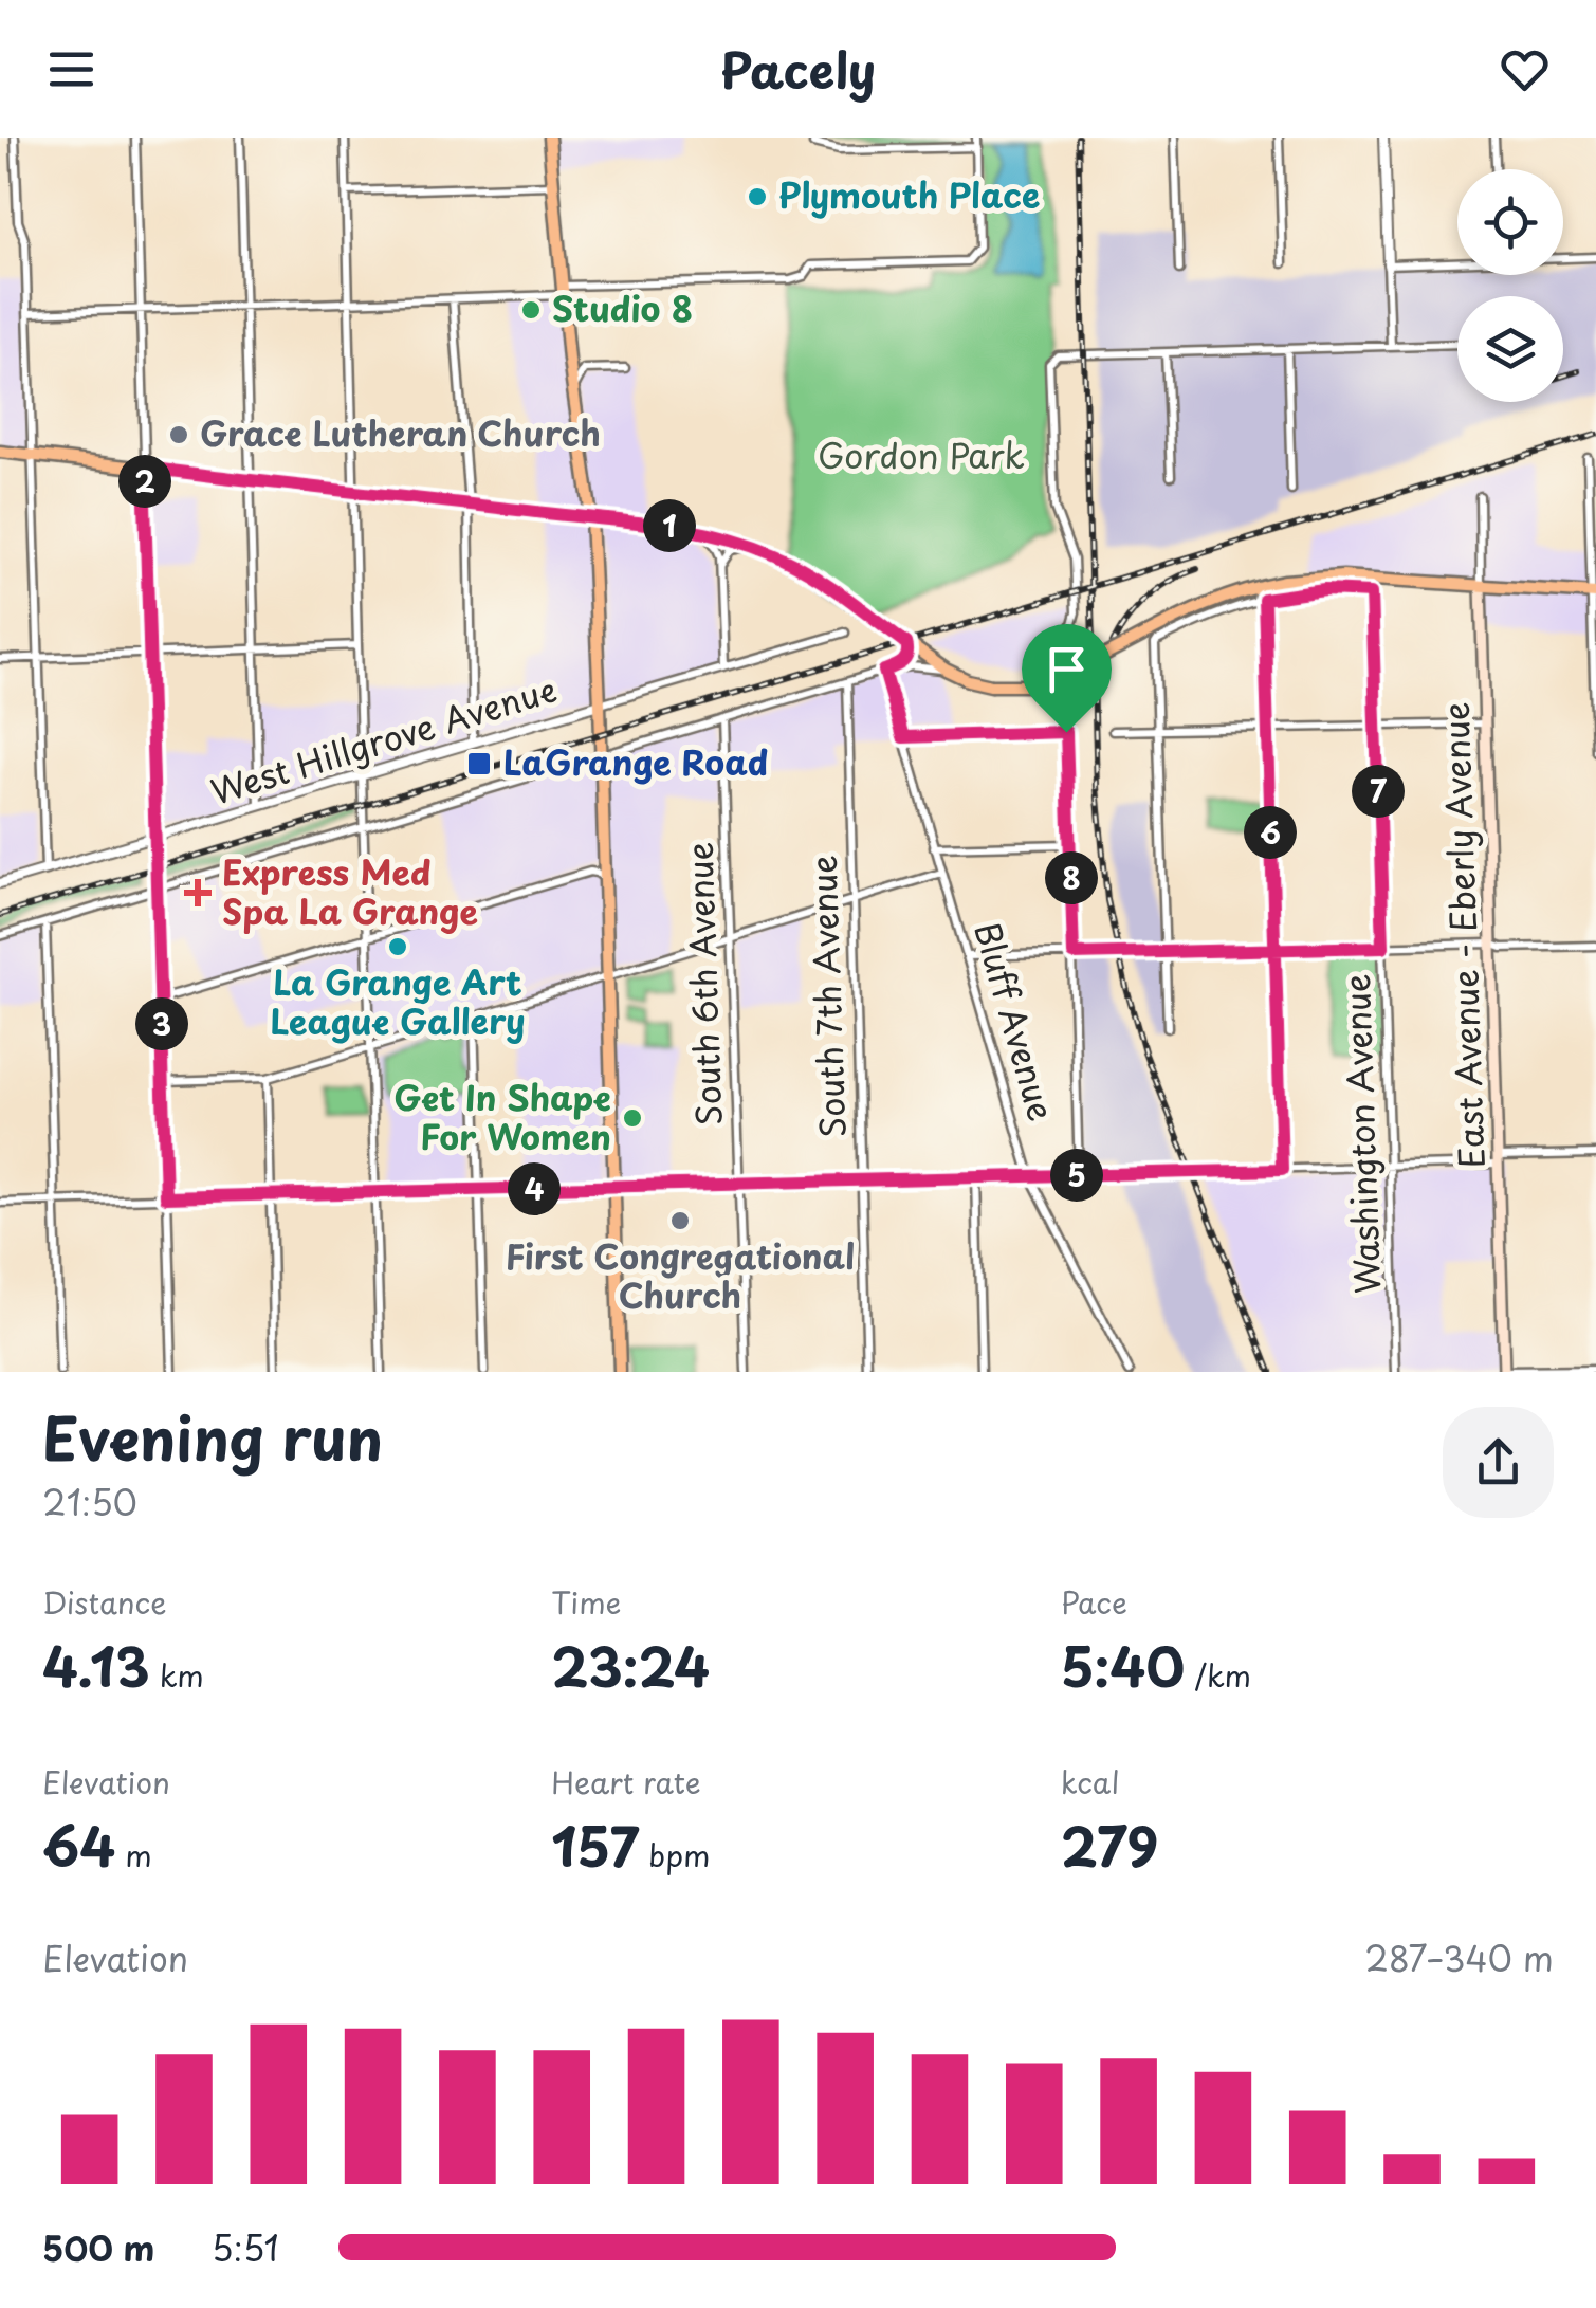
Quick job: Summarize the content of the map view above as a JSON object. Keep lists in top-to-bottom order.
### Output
{
  "streets": {
    "main road": ["East Avenue - Eberly Avenue"],
    "street": [
      "West Hillgrove Avenue",
      "South 6th Avenue",
      "South 7th Avenue",
      "Bluff Avenue",
      "Washington Avenue"
    ]
  },
  "parks": ["Gordon Park"],
  "places": {
    "other": [
      "Plymouth Place",
      "Studio 8",
      "Grace Lutheran Church",
      "La Grange Art League Gallery",
      "Get In Shape For Women",
      "First Congregational Church"
    ],
    "transit": ["LaGrange Road"],
    "health": ["Express Med Spa La Grange"]
  },
  "page": {
    "header": "Pacely",
    "pins": [
      "2",
      "1",
      "7",
      "6",
      "8",
      "3",
      "5",
      "4"
    ],
    "heading": ["Evening run", "21:50"],
    "stats": [
      ["Distance", "4.13 km"],
      ["Time", "23:24"],
      ["Pace", "5:40 /km"],
      ["Elevation", "64 m"],
      ["Heart rate", "157 bpm"],
      ["kcal", "279"]
    ],
    "chart": ["Elevation", "287–340 m"],
    "list": [
      {
        "name": "500 m",
        "note": "5:51"
      }
    ]
  }
}
